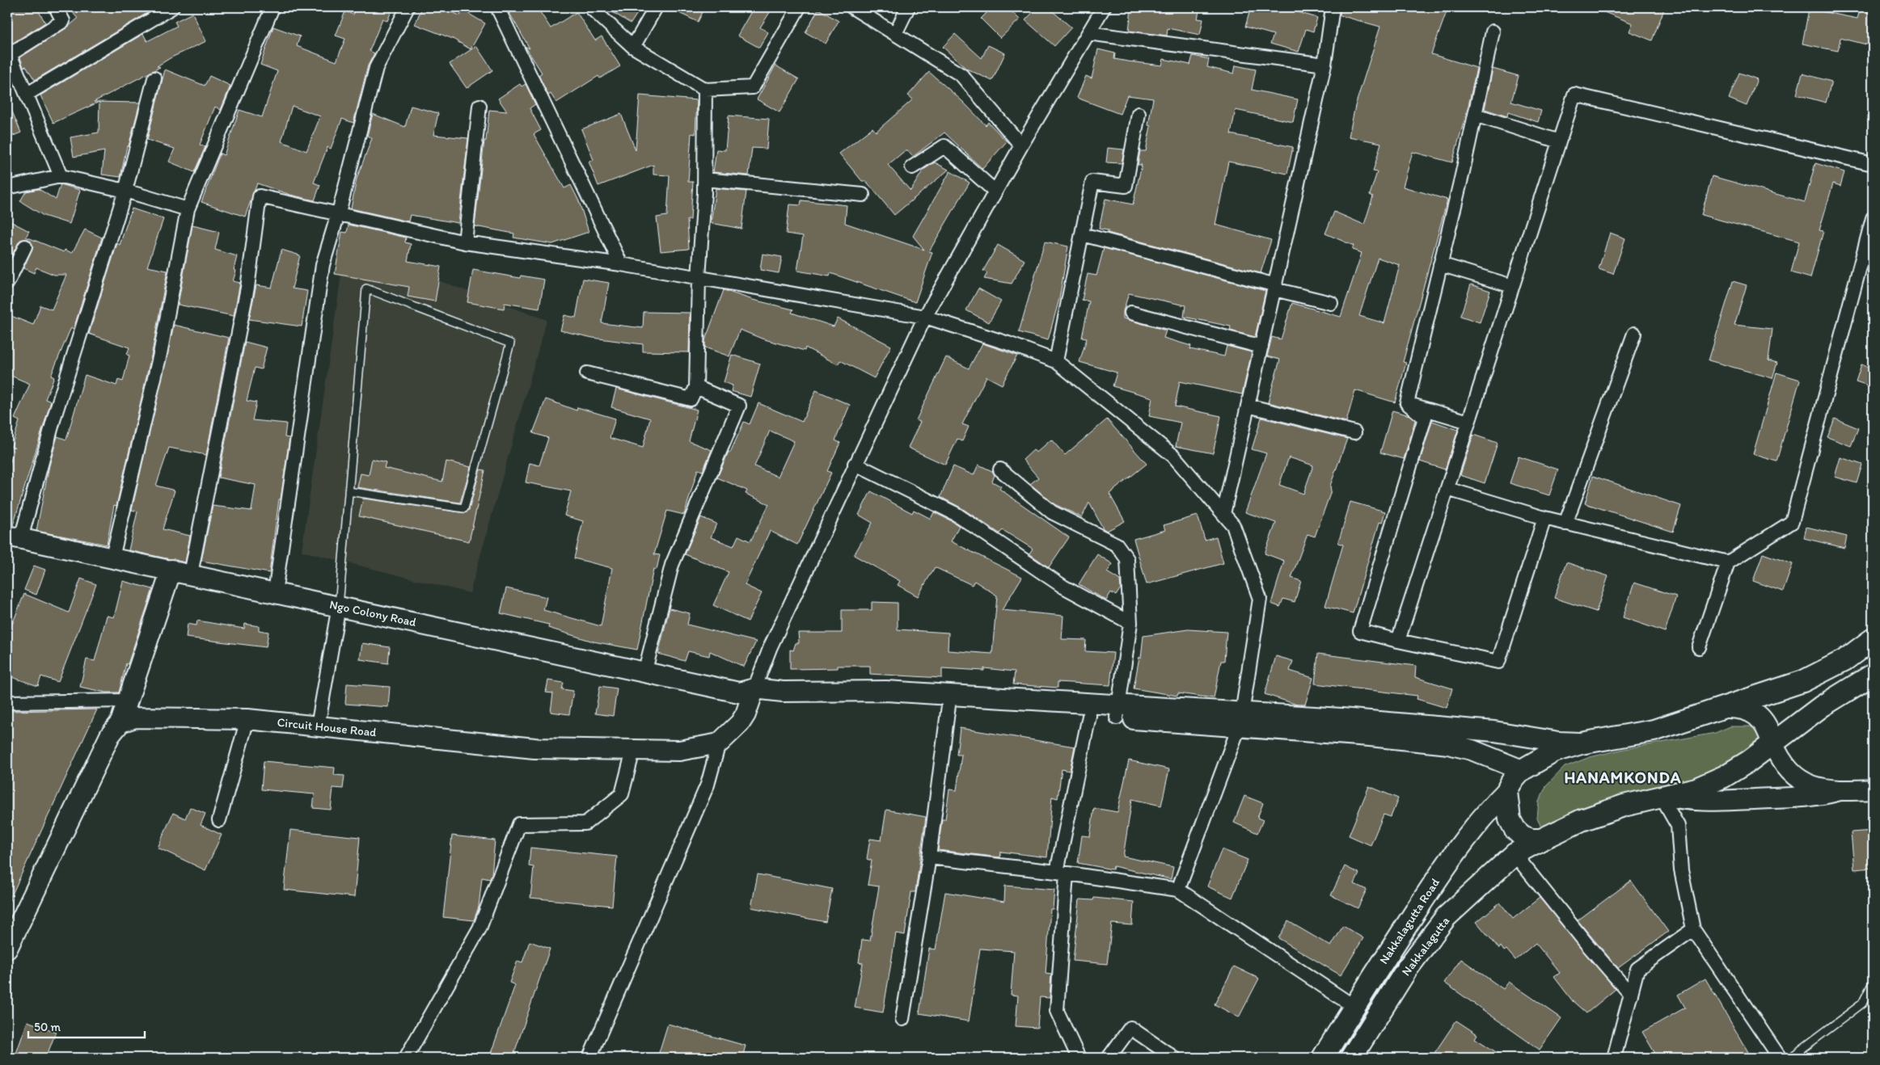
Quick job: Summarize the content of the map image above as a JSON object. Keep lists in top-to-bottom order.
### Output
{
  "streets": {
    "main road": ["Nakkalagutta Road", "Nakkalagutta"],
    "street": ["Ngo Colony Road", "Circuit House Road"]
  },
  "districts": ["HANAMKONDA"],
  "scale_bar": "50 m"
}
